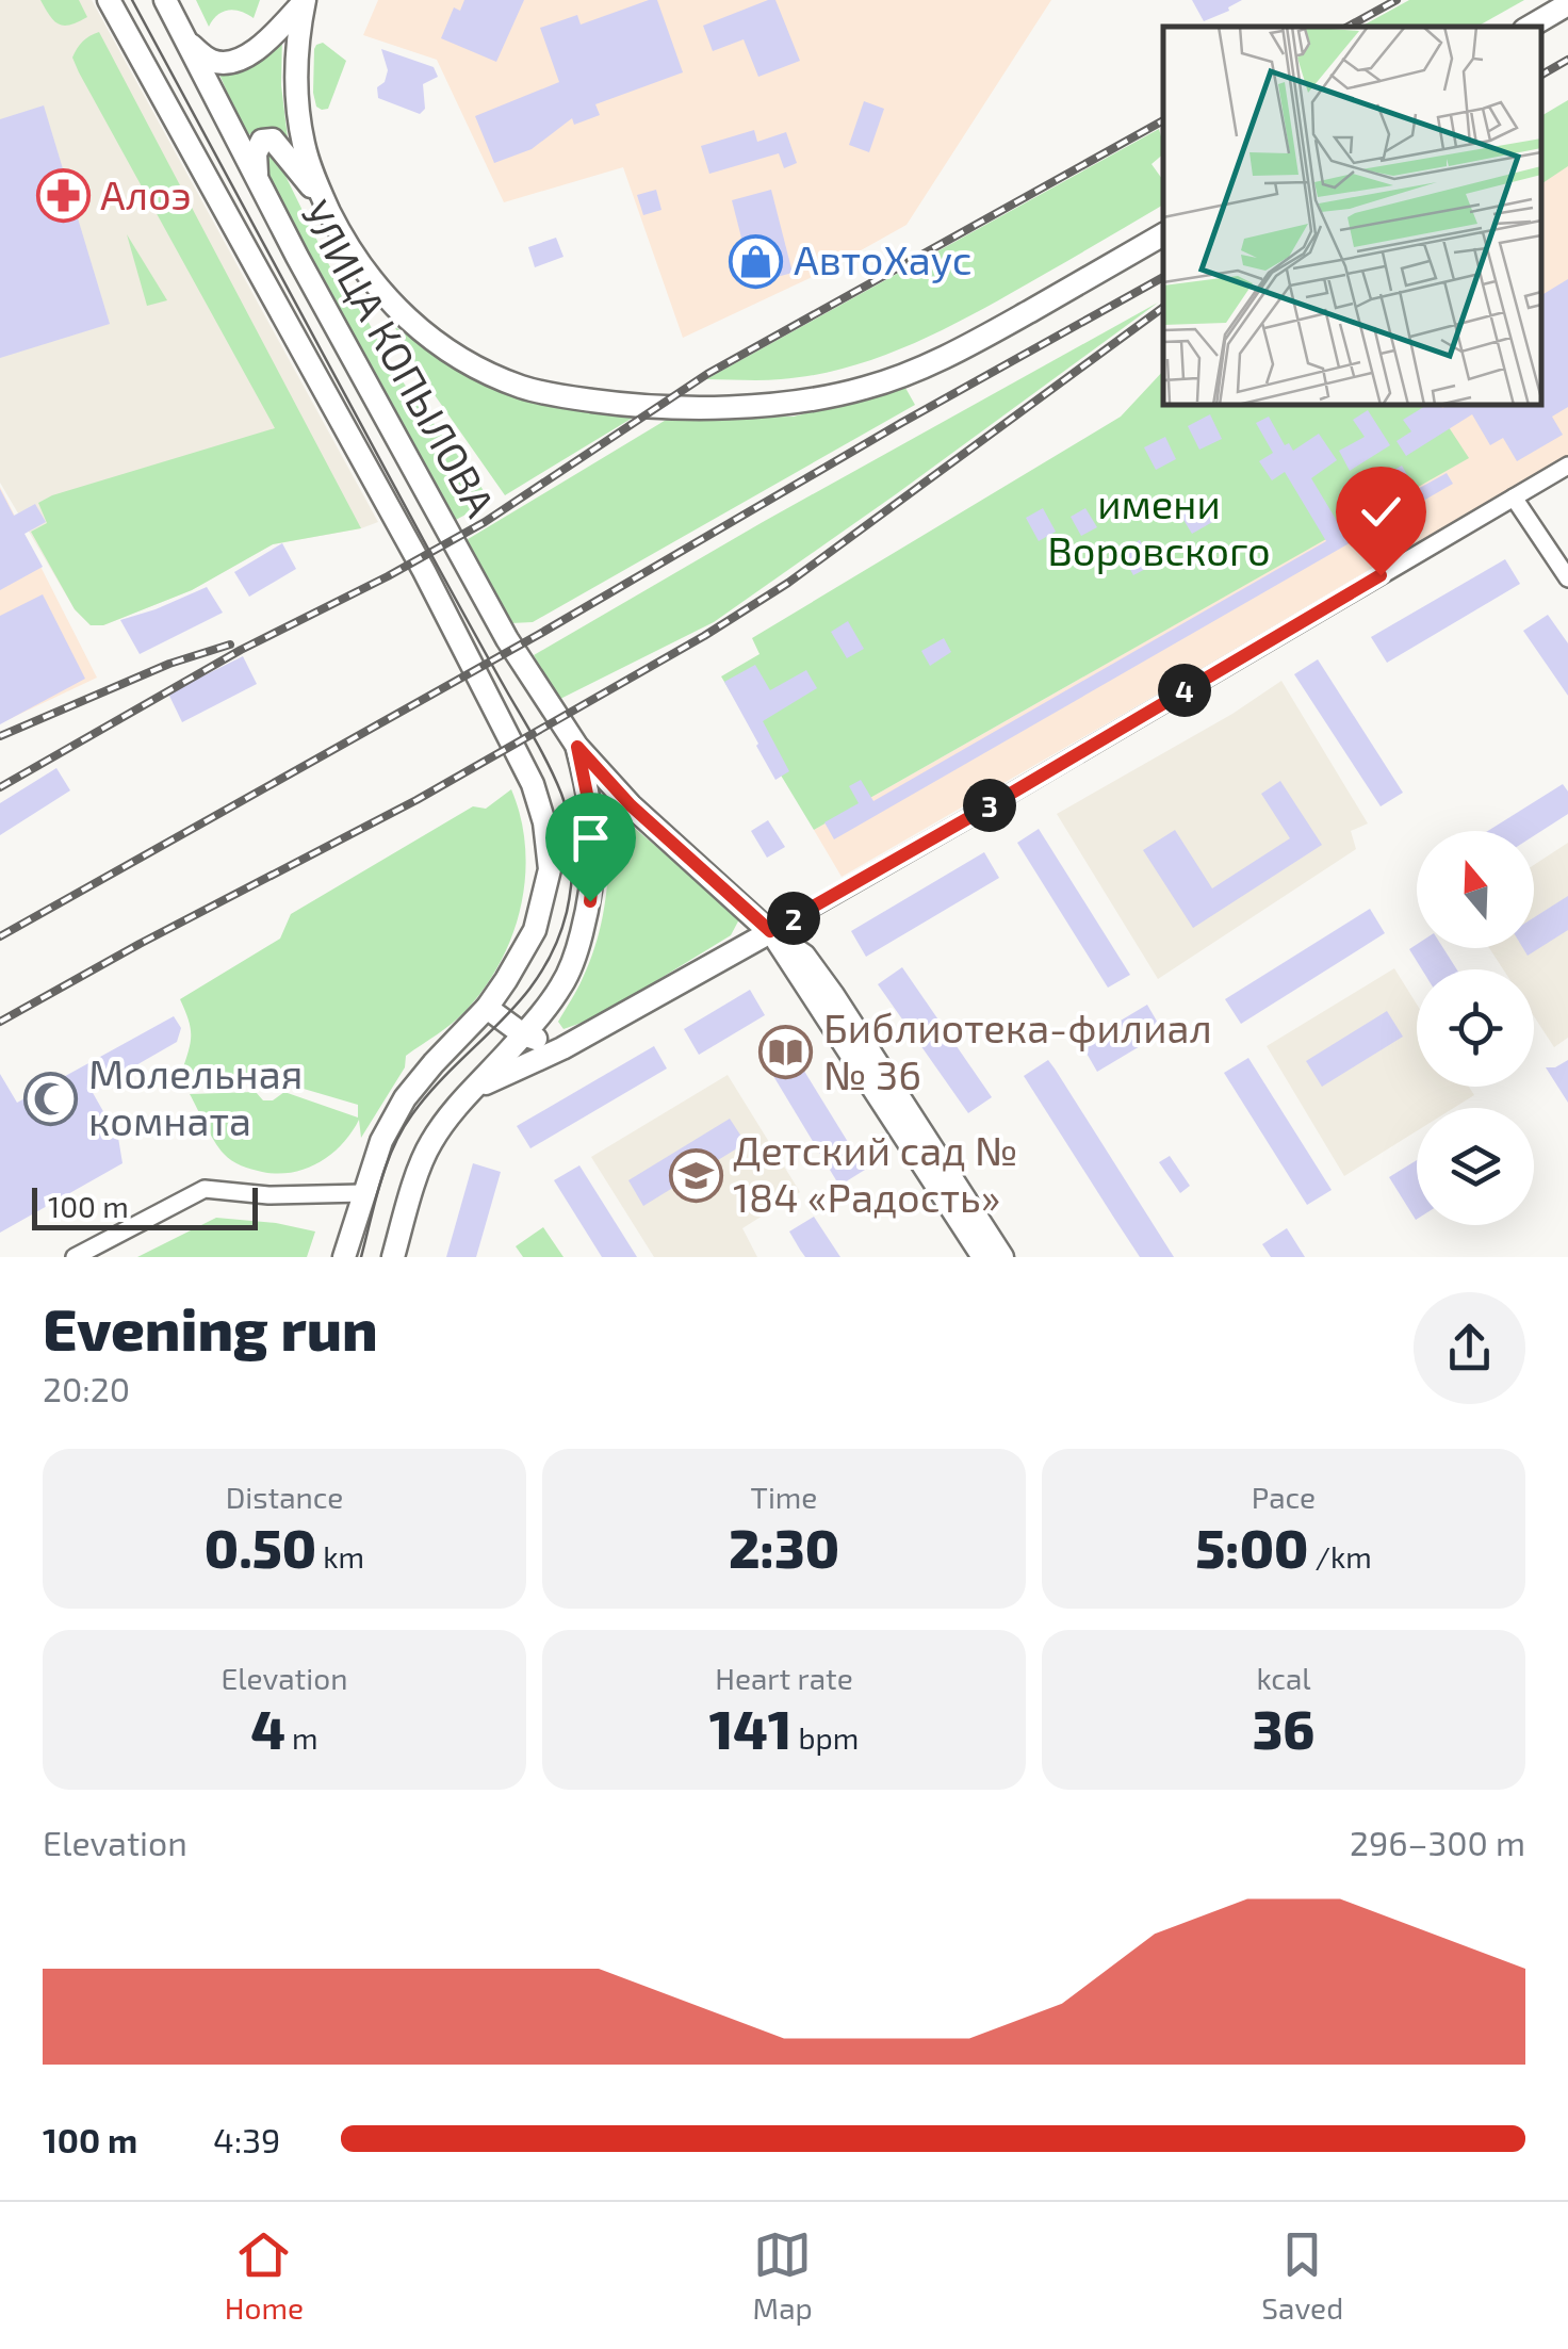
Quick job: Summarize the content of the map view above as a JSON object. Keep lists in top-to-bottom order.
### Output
{
  "streets": {
    "main road": ["УЛИЦА КОПЫЛОВА"]
  },
  "parks": ["имени Воровского"],
  "places": {
    "pharmacy": ["Алоэ"],
    "shop": ["АвтоХаус"],
    "library": ["Библиотека-филиал № 36"],
    "mosque": ["Молельная комната"],
    "school or university": ["Детский сад № 184 «Радость»"]
  },
  "scale_bar": "100 m",
  "north": "top",
  "page": {
    "pins": ["4", "3", "2"],
    "scale": "100 m",
    "heading": ["Evening run", "20:20"],
    "stats": [
      ["Distance", "0.50 km"],
      ["Time", "2:30"],
      ["Pace", "5:00 /km"],
      ["Elevation", "4 m"],
      ["Heart rate", "141 bpm"],
      ["kcal", "36"]
    ],
    "chart": ["Elevation", "296–300 m"],
    "list": [
      {
        "name": "100 m",
        "note": "4:39"
      }
    ],
    "tabs": ["Home", "Map", "Saved"]
  }
}
